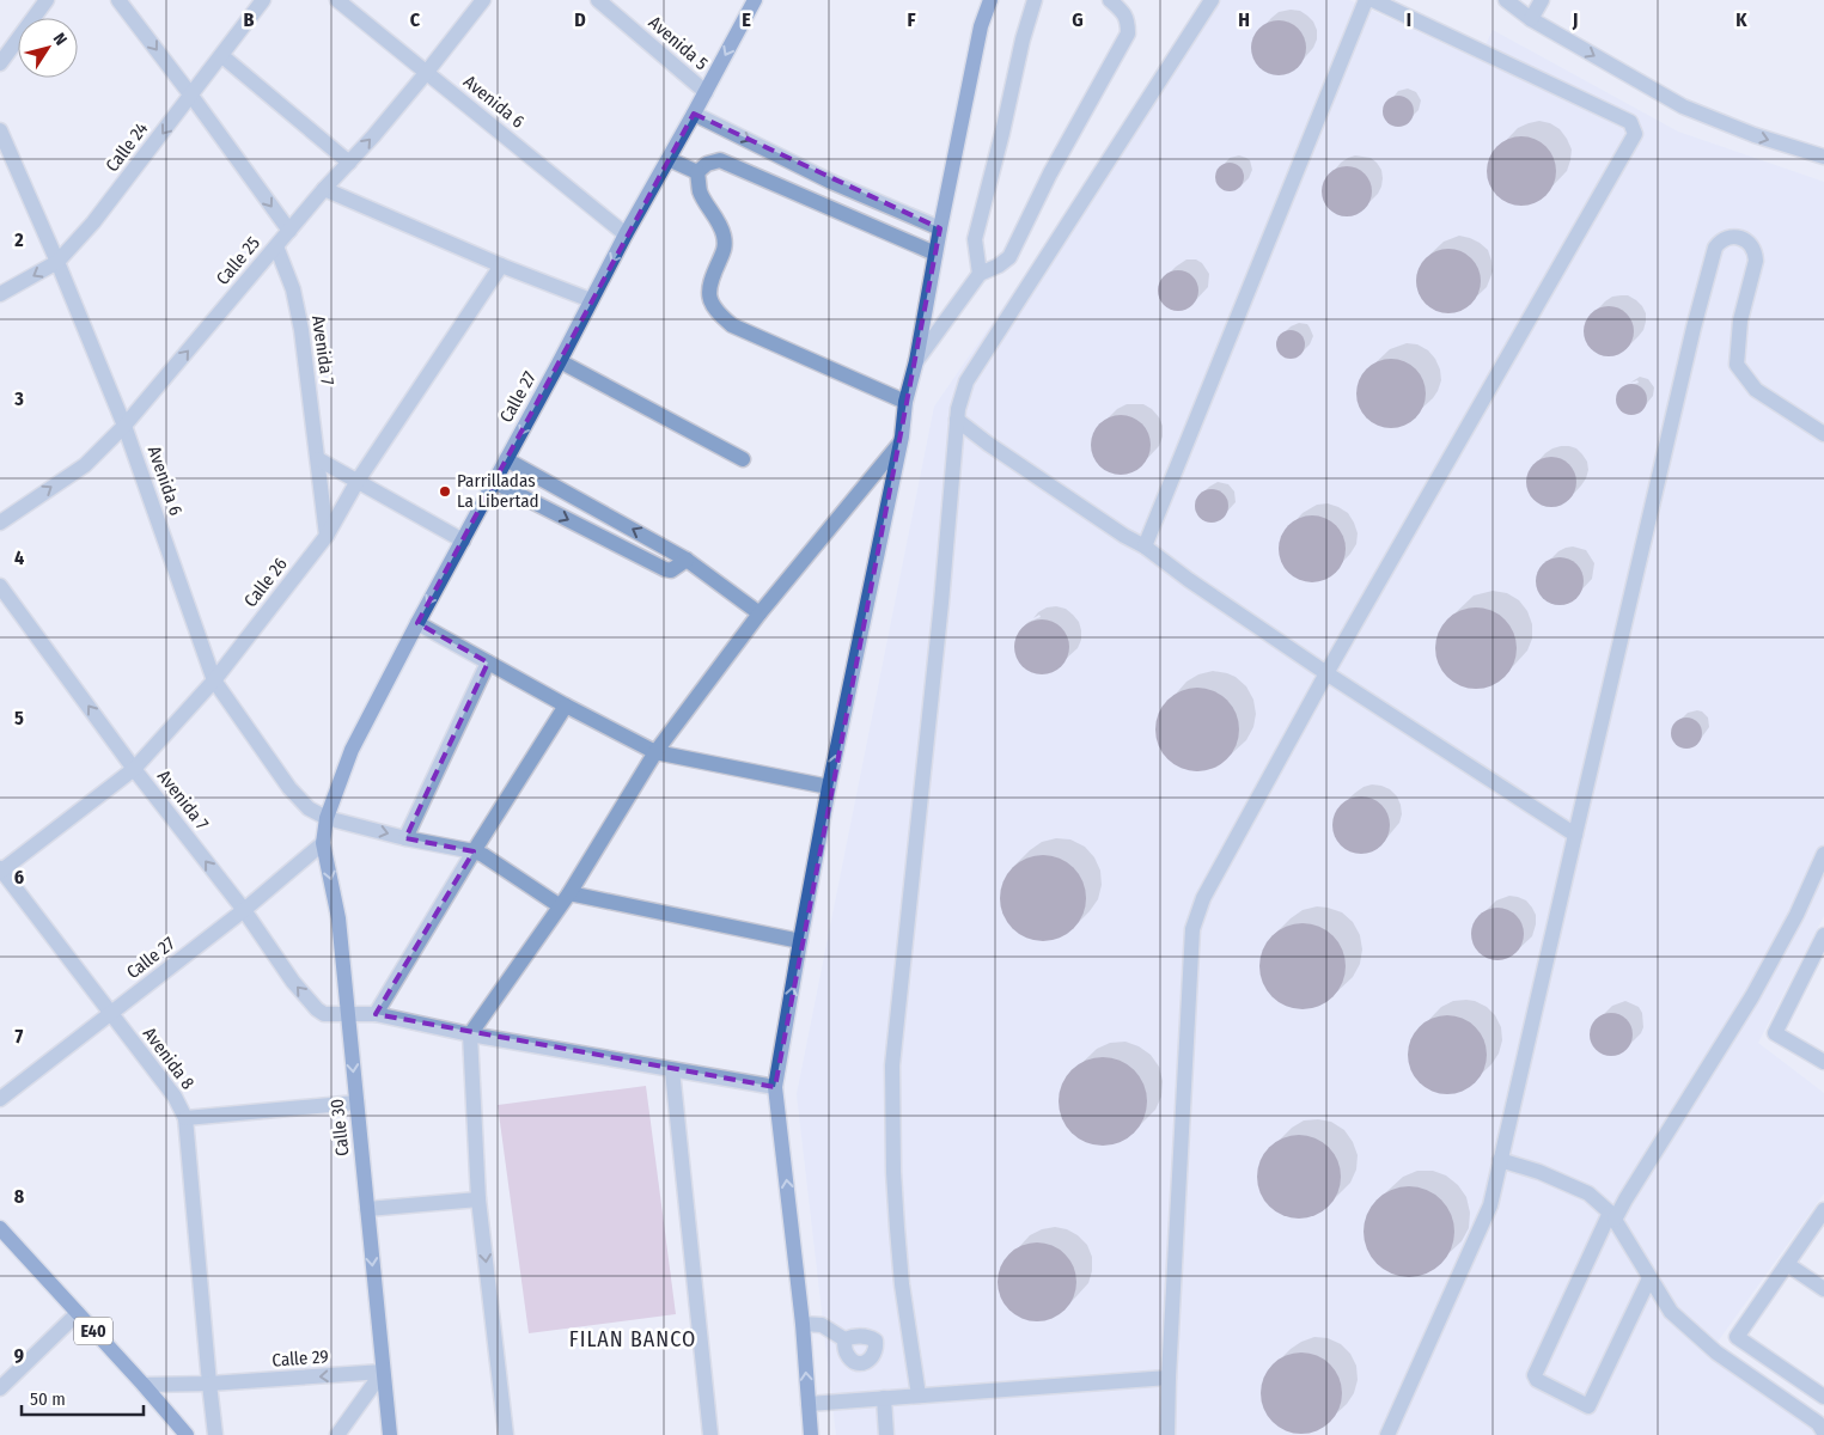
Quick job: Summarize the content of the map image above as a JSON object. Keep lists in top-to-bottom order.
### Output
{
  "streets": {
    "main road": ["Calle 27", "Calle 30", "E40"],
    "street": [
      "Avenida 5",
      "Avenida 6",
      "Calle 24",
      "Calle 25",
      "Avenida 7",
      "Calle 26",
      "Avenida 8",
      "Calle 29"
    ]
  },
  "crossings": [
    ["Avenida 5", "Calle 27"],
    ["Avenida 6", "Calle 24"],
    ["Avenida 6", "Calle 25"],
    ["Avenida 6", "Calle 27"],
    ["Avenida 6", "Calle 26"],
    ["Avenida 6", "Calle 30"],
    ["Calle 25", "Avenida 7"],
    ["Avenida 7", "Calle 27"],
    ["Avenida 7", "Calle 26"],
    ["Avenida 7", "Calle 30"],
    ["Calle 27", "Avenida 8"],
    ["Calle 27", "Calle 30"],
    ["Calle 26", "Avenida 8"],
    ["Avenida 8", "Calle 29"],
    ["Calle 30", "Calle 29"],
    ["E40", "Calle 29"]
  ],
  "one_way": [
    "Calle 24",
    "Calle 25",
    "Avenida 7",
    "Calle 30",
    "Calle 29"
  ],
  "districts": ["FILAN BANCO"],
  "places": ["Parrilladas La Libertad"],
  "scale_bar": "50 m",
  "north": "top right",
  "grid": {
    "columns": [
      "B",
      "C",
      "D",
      "E",
      "F",
      "G",
      "H",
      "I",
      "J",
      "K"
    ],
    "rows": [
      "2",
      "3",
      "4",
      "5",
      "6",
      "7",
      "8",
      "9"
    ]
  }
}
